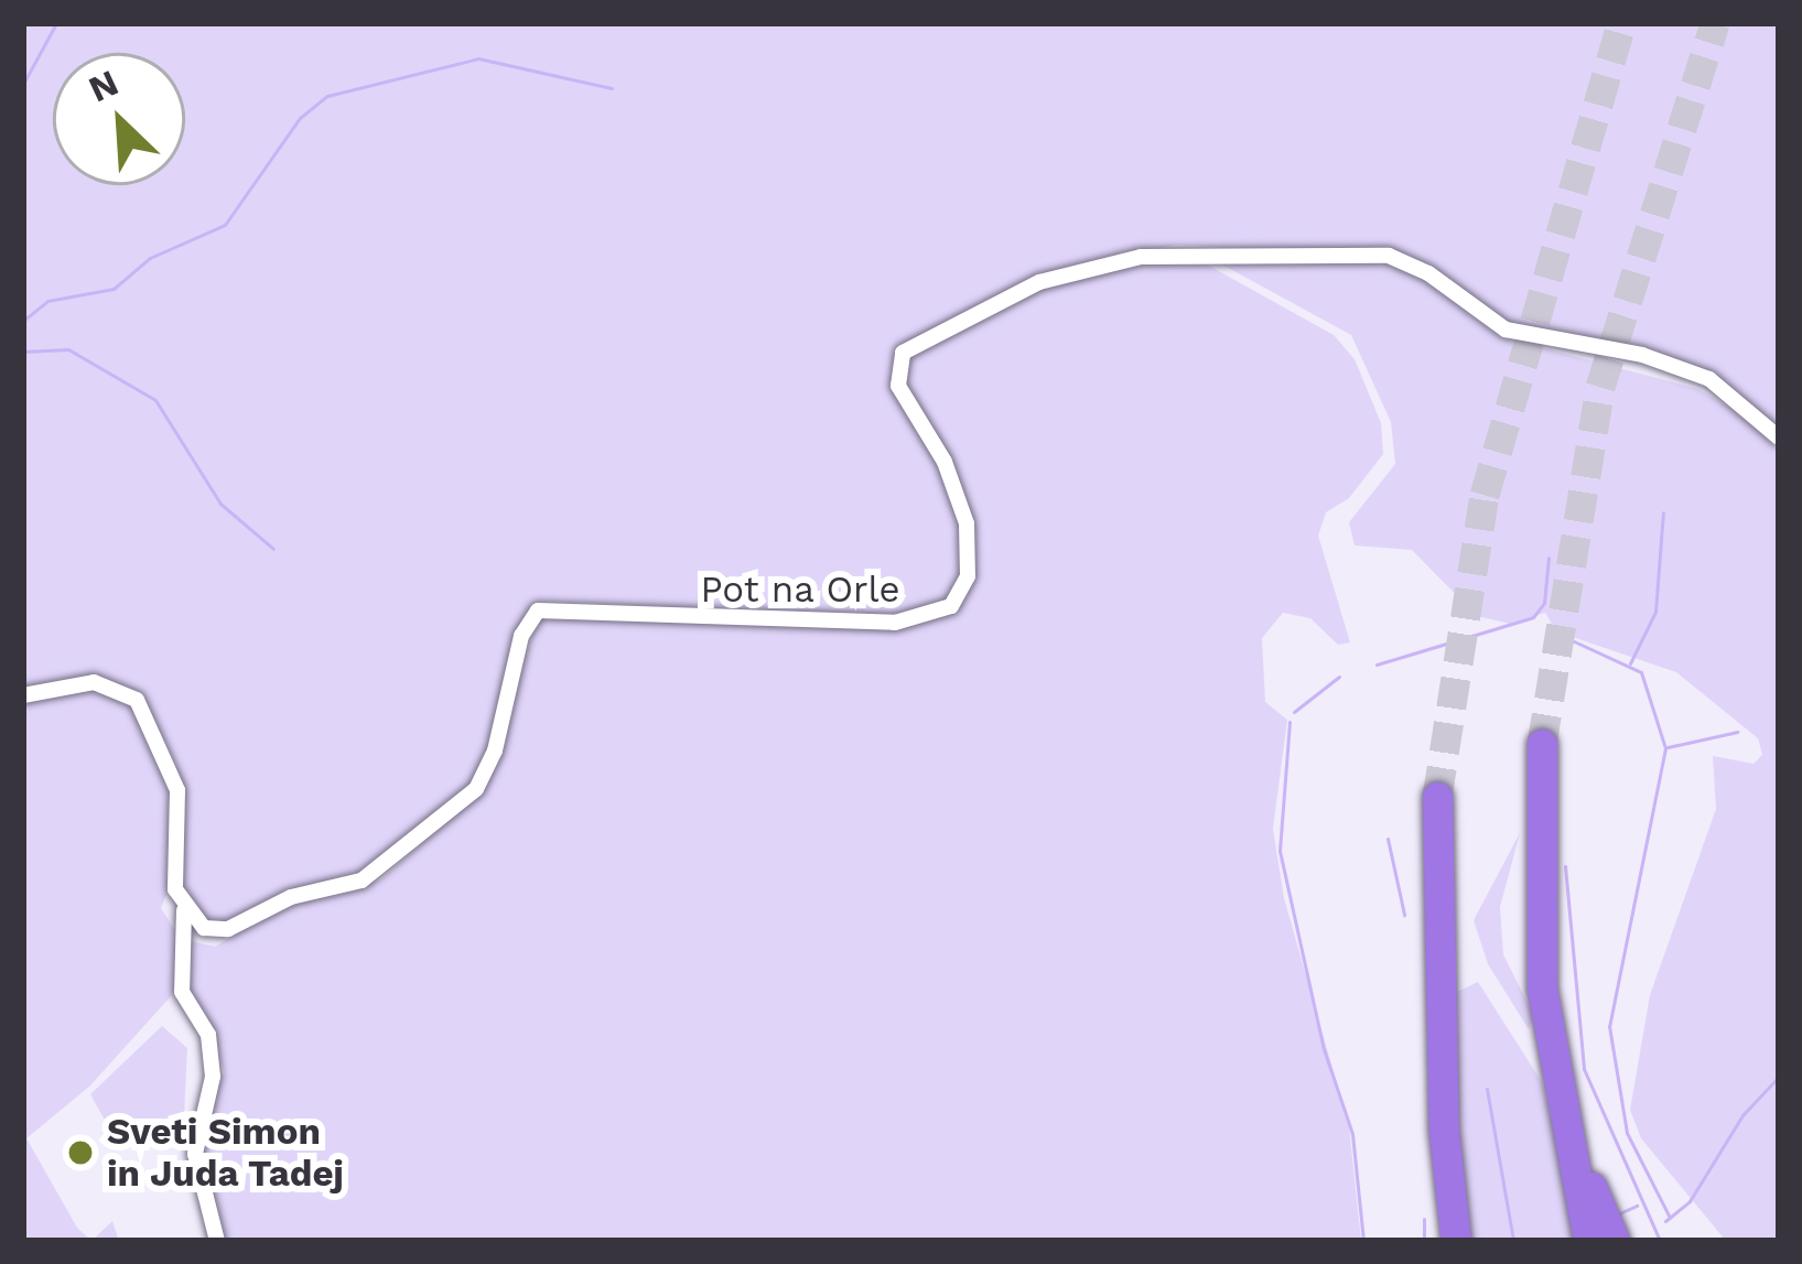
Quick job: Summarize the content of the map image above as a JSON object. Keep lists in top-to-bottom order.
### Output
{
  "streets": {
    "street": ["Pot na Orle"]
  },
  "places": ["Sveti Simon in Juda Tadej"],
  "north": "top left"
}
